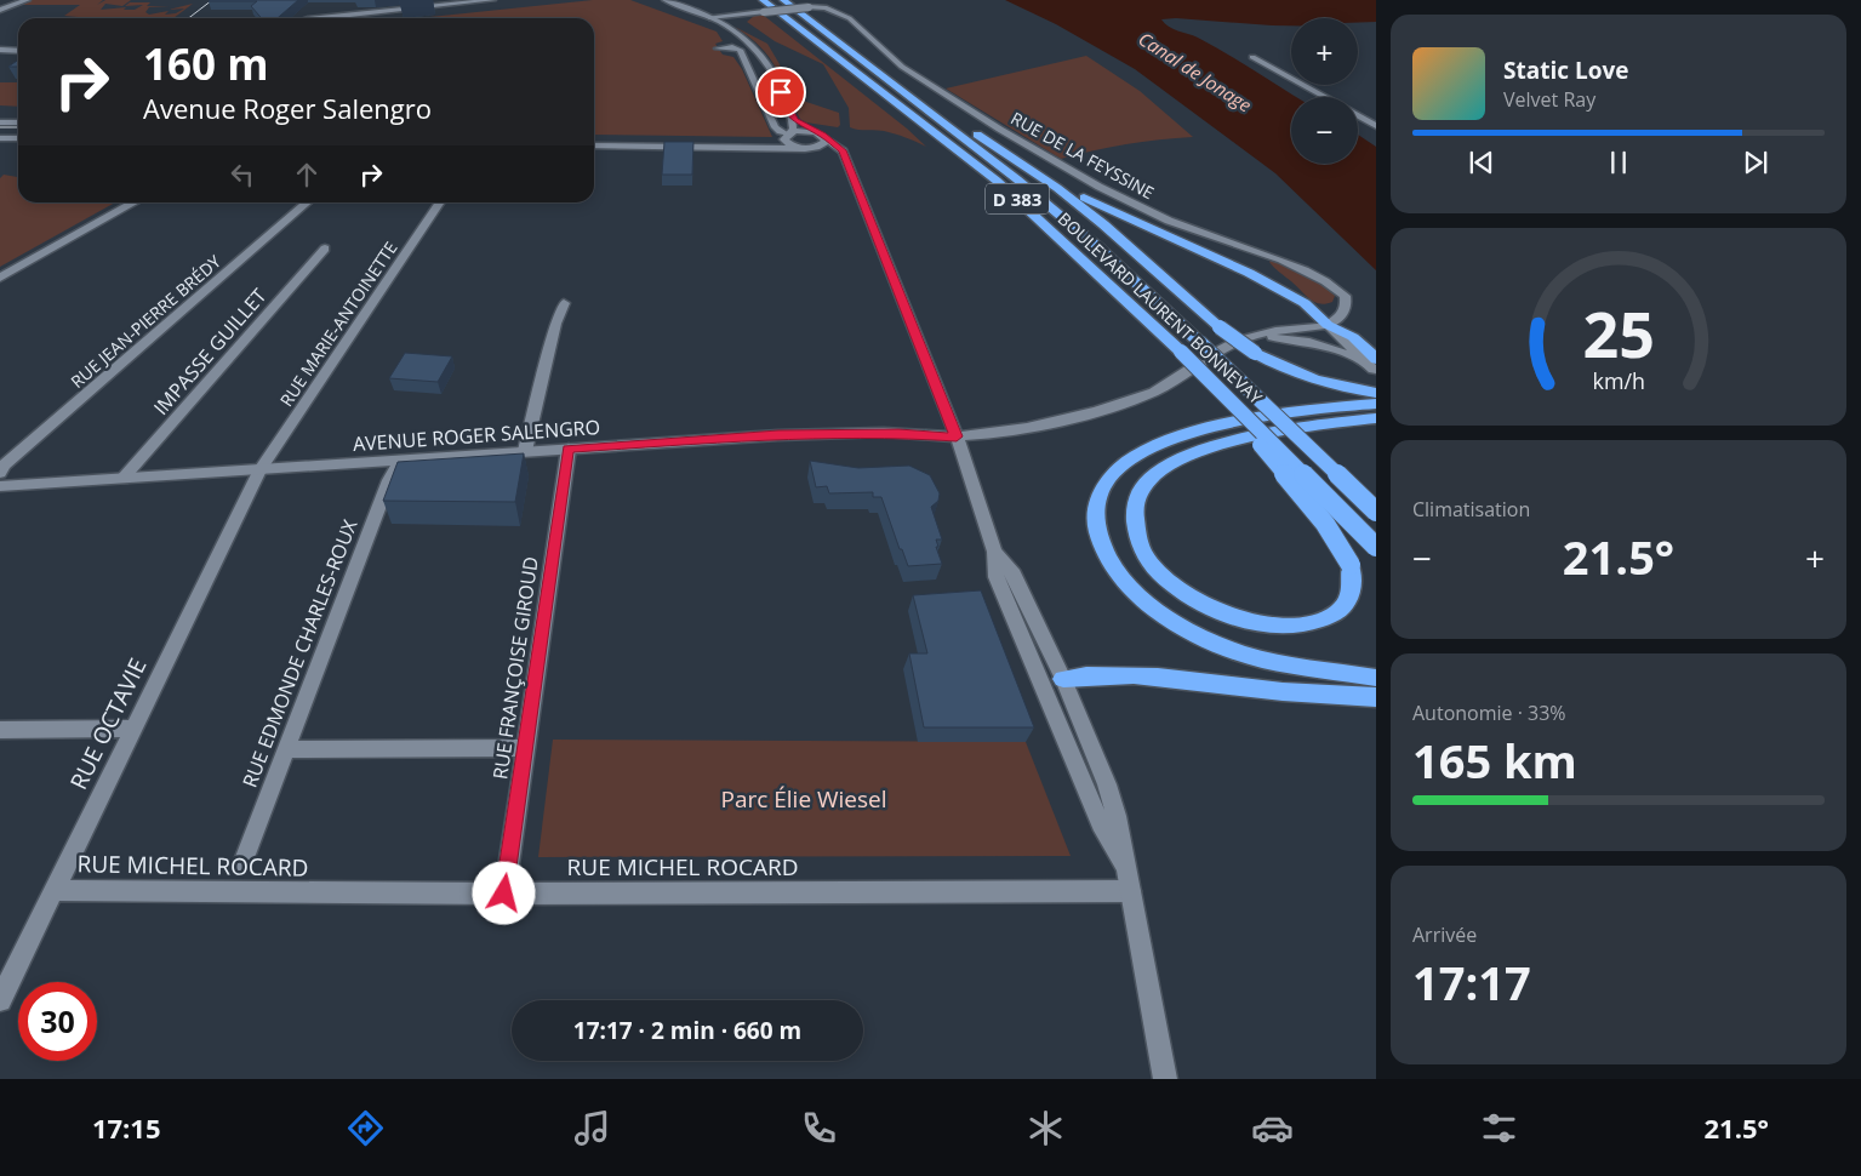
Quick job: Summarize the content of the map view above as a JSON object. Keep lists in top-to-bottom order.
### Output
{
  "streets": {
    "highway": ["D 383", "BOULEVARD LAURENT BONNEVAY"],
    "street": [
      "RUE DE LA FEYSSINE",
      "RUE JEAN-PIERRE BRÉDY",
      "RUE MARIE-ANTOINETTE",
      "IMPASSE GUILLET",
      "AVENUE ROGER SALENGRO",
      "RUE EDMONDE CHARLES-ROUX",
      "RUE FRANÇOISE GIROUD",
      "RUE OCTAVIE",
      "RUE MICHEL ROCARD"
    ]
  },
  "crossings": [
    ["RUE DE LA FEYSSINE", "BOULEVARD LAURENT BONNEVAY"],
    ["RUE MARIE-ANTOINETTE", "AVENUE ROGER SALENGRO"],
    ["RUE MARIE-ANTOINETTE", "RUE OCTAVIE"],
    ["IMPASSE GUILLET", "AVENUE ROGER SALENGRO"],
    ["AVENUE ROGER SALENGRO", "RUE EDMONDE CHARLES-ROUX"],
    ["AVENUE ROGER SALENGRO", "RUE FRANÇOISE GIROUD"],
    ["AVENUE ROGER SALENGRO", "RUE OCTAVIE"],
    ["RUE FRANÇOISE GIROUD", "RUE MICHEL ROCARD"],
    ["RUE OCTAVIE", "RUE MICHEL ROCARD"]
  ],
  "water": ["Canal de Jonage"],
  "parks": ["Parc Élie Wiesel"],
  "page": {
    "map_buttons": ["+", "−"],
    "turn": ["160 m", "Avenue Roger Salengro"],
    "song": ["Static Love", "Velvet Ray"],
    "tile": [
      "Climatisation",
      ["Autonomie · 33%", "165 km"],
      ["Arrivée", "17:17"]
    ],
    "heat": ["−", "21.5°", "+"],
    "limit": "30",
    "trip": "17:17 · 2 min · 660 m",
    "tabs": ["17:15", "21.5°"],
    "gauge": ["25", "km/h"]
  }
}
